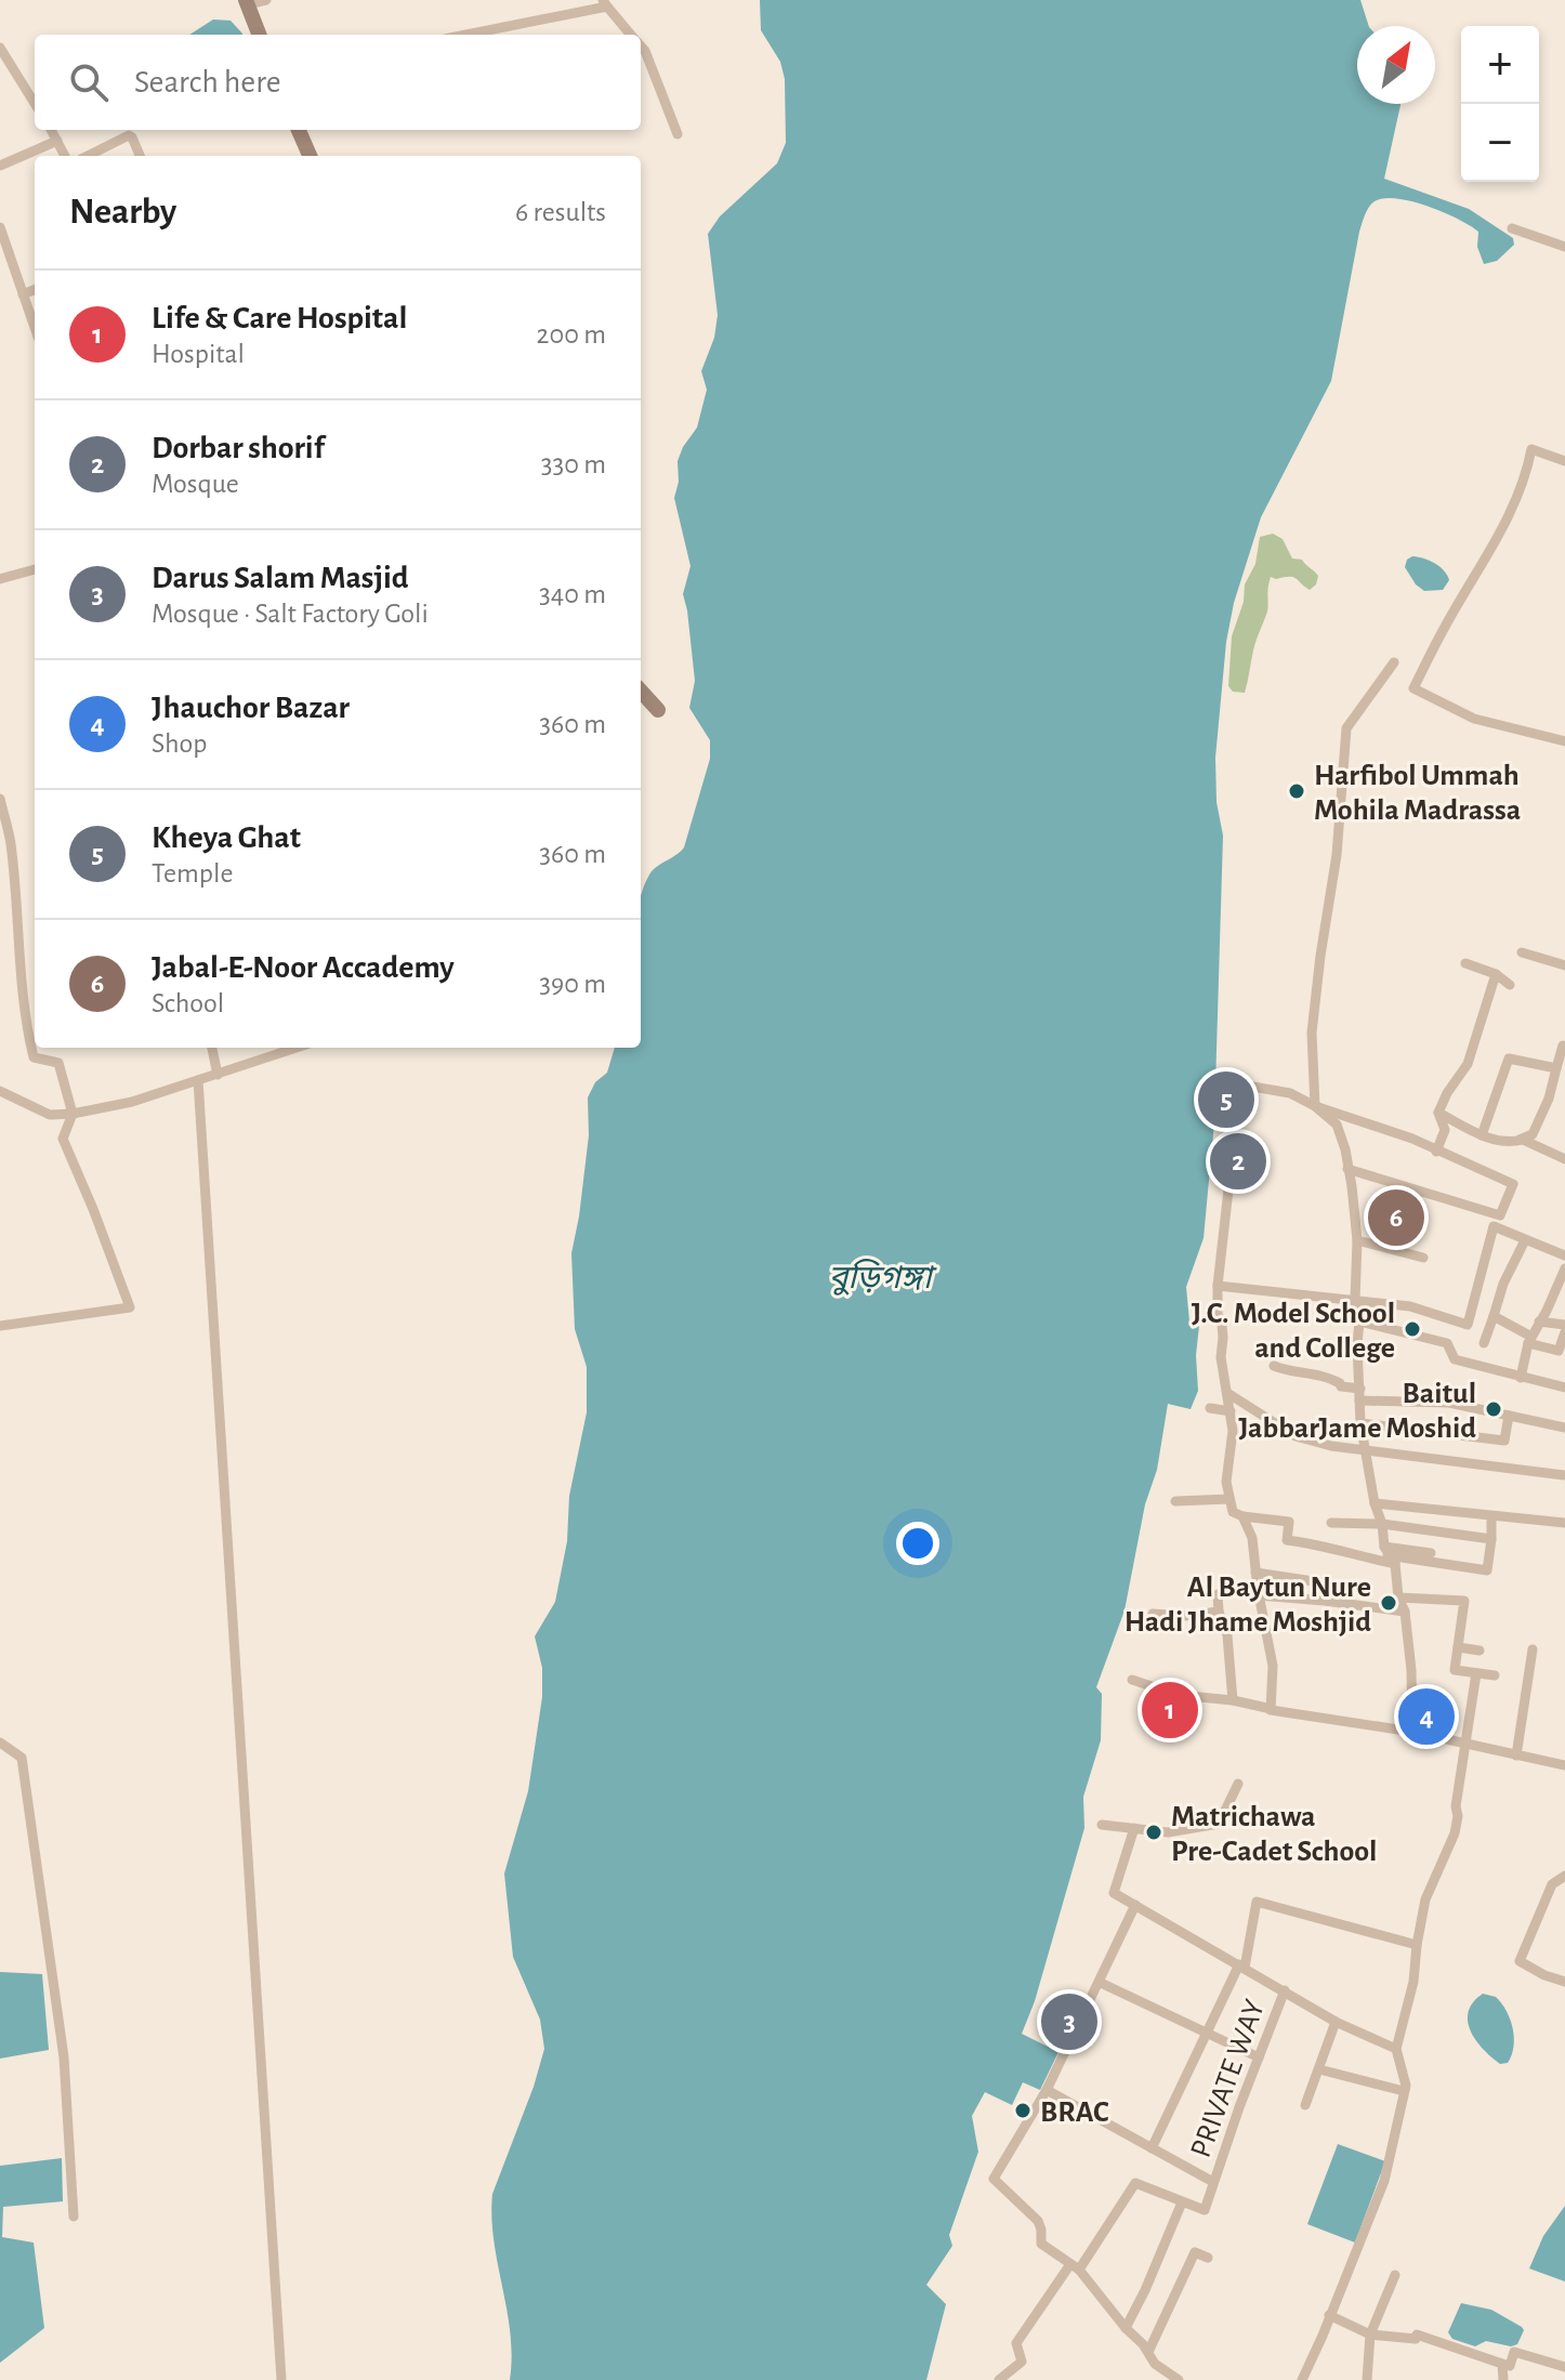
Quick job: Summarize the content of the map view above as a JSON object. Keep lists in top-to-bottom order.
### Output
{
  "streets": {
    "street": ["PRIVATE WAY"]
  },
  "water": ["বুড়িগঙ্গা"],
  "places": [
    "Harfibol Ummah Mohila Madrassa",
    "J.C. Model School and College",
    "Baitul JabbarJame Moshid",
    "Al Baytun Nure Hadi Jhame Moshjid",
    "Matrichawa Pre-Cadet School",
    "BRAC"
  ],
  "north": "top right",
  "page": {
    "map_buttons": ["+", "−"],
    "search": "Search here",
    "heading": ["Nearby", "6 results"],
    "list": [
      {
        "mark": "1",
        "name": "Life & Care Hospital",
        "note": "Hospital",
        "value": "200 m"
      },
      {
        "mark": "2",
        "name": "Dorbar shorif",
        "note": "Mosque",
        "value": "330 m"
      },
      {
        "mark": "3",
        "name": "Darus Salam Masjid",
        "note": "Mosque · Salt Factory Goli",
        "value": "340 m"
      },
      {
        "mark": "4",
        "name": "Jhauchor Bazar",
        "note": "Shop",
        "value": "360 m"
      },
      {
        "mark": "5",
        "name": "Kheya Ghat",
        "note": "Temple",
        "value": "360 m"
      },
      {
        "mark": "6",
        "name": "Jabal-E-Noor Accademy",
        "note": "School",
        "value": "390 m"
      }
    ],
    "pins": [
      "5",
      "2",
      "6",
      "1",
      "4",
      "3"
    ]
  }
}
